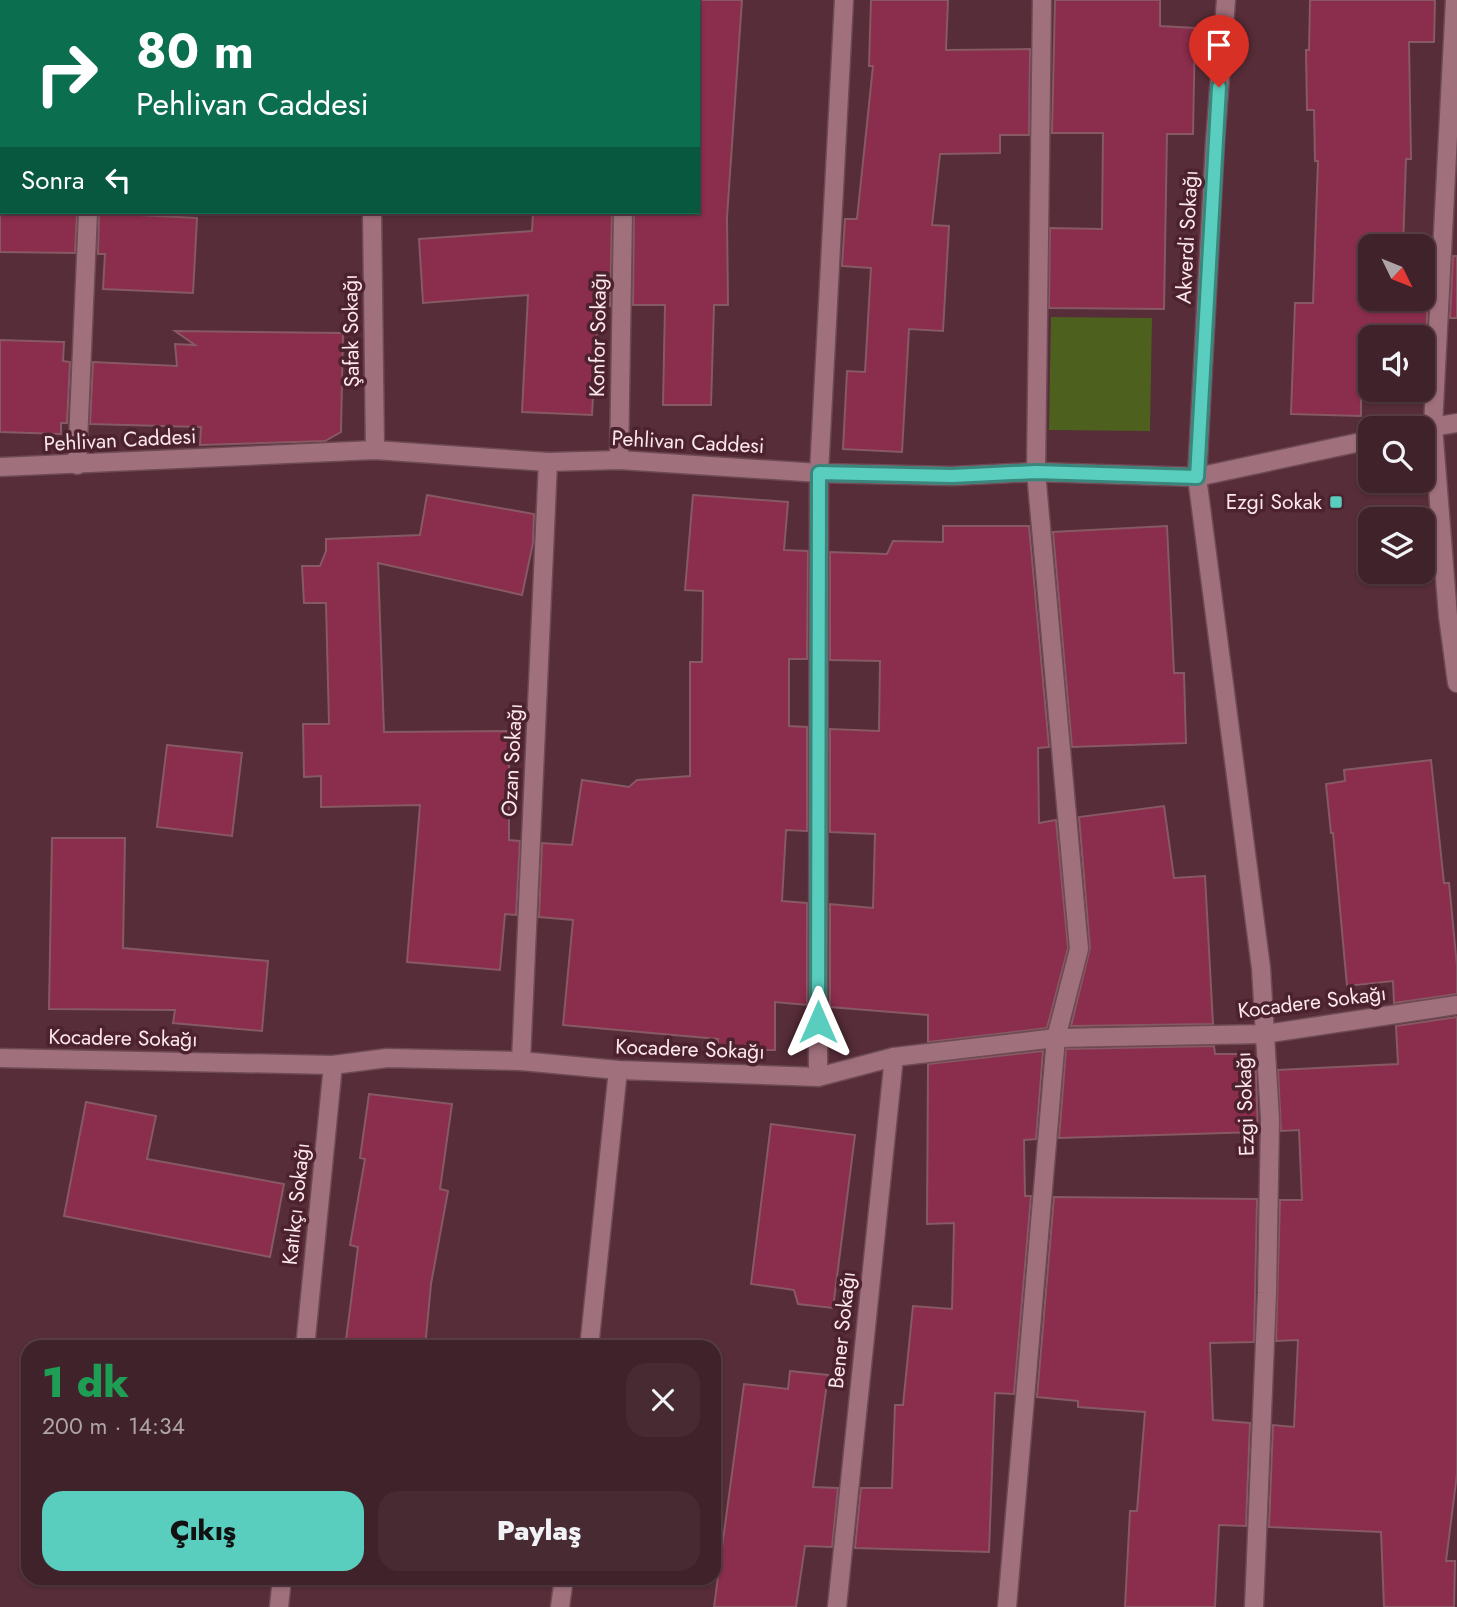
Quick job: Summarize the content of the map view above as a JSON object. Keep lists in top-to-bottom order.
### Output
{
  "streets": {
    "street": [
      "Akverdi Sokağı",
      "Şafak Sokağı",
      "Konfor Sokağı",
      "Pehlivan Caddesi",
      "Ozan Sokağı",
      "Kocadere Sokağı",
      "Ezgi Sokağı",
      "Katıkçı Sokağı",
      "Bener Sokağı"
    ]
  },
  "crossings": [
    ["Akverdi Sokağı", "Pehlivan Caddesi"],
    ["Akverdi Sokağı", "Ezgi Sokağı"],
    ["Şafak Sokağı", "Pehlivan Caddesi"],
    ["Konfor Sokağı", "Pehlivan Caddesi"],
    ["Pehlivan Caddesi", "Ozan Sokağı"],
    ["Pehlivan Caddesi", "Ezgi Sokağı"],
    ["Ozan Sokağı", "Kocadere Sokağı"],
    ["Kocadere Sokağı", "Ezgi Sokağı"],
    ["Kocadere Sokağı", "Katıkçı Sokağı"],
    ["Kocadere Sokağı", "Bener Sokağı"]
  ],
  "places": {
    "transit": ["Ezgi Sokak"]
  },
  "north": "bottom right",
  "page": {
    "turn": ["80 m", "Pehlivan Caddesi"],
    "then": "Sonra",
    "heading": ["1 dk", "200 m · 14:34"],
    "buttons": ["Çıkış", "Paylaş"]
  }
}
